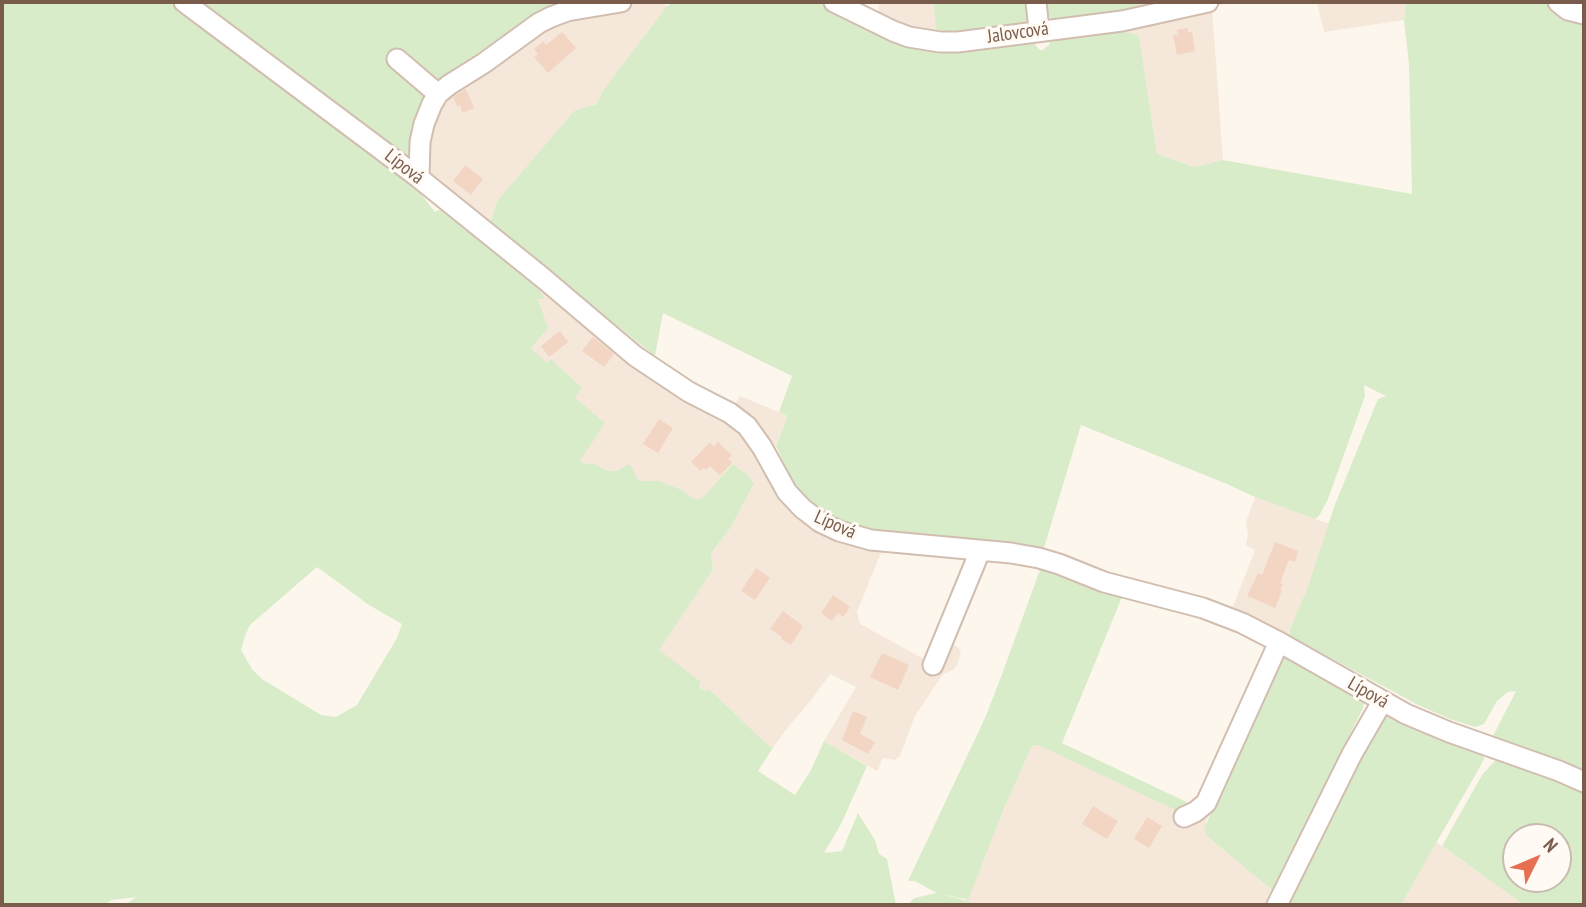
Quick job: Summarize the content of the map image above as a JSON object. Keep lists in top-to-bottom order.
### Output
{
  "streets": {
    "street": ["Jalovcová", "Lípová"]
  },
  "north": "top right"
}
